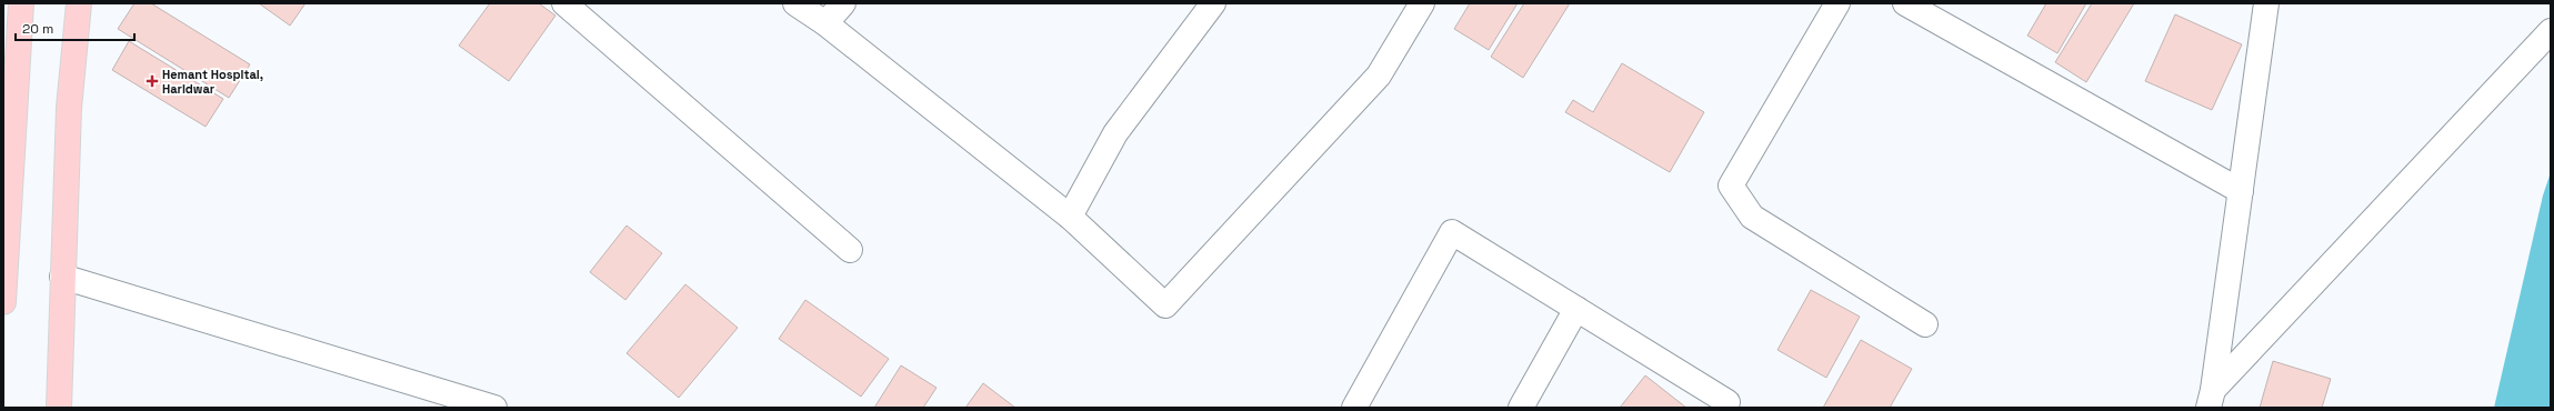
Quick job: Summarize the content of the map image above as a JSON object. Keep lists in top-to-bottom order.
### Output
{
  "places": {
    "health": ["Hemant Hospital, Haridwar"]
  },
  "scale_bar": "20 m"
}
